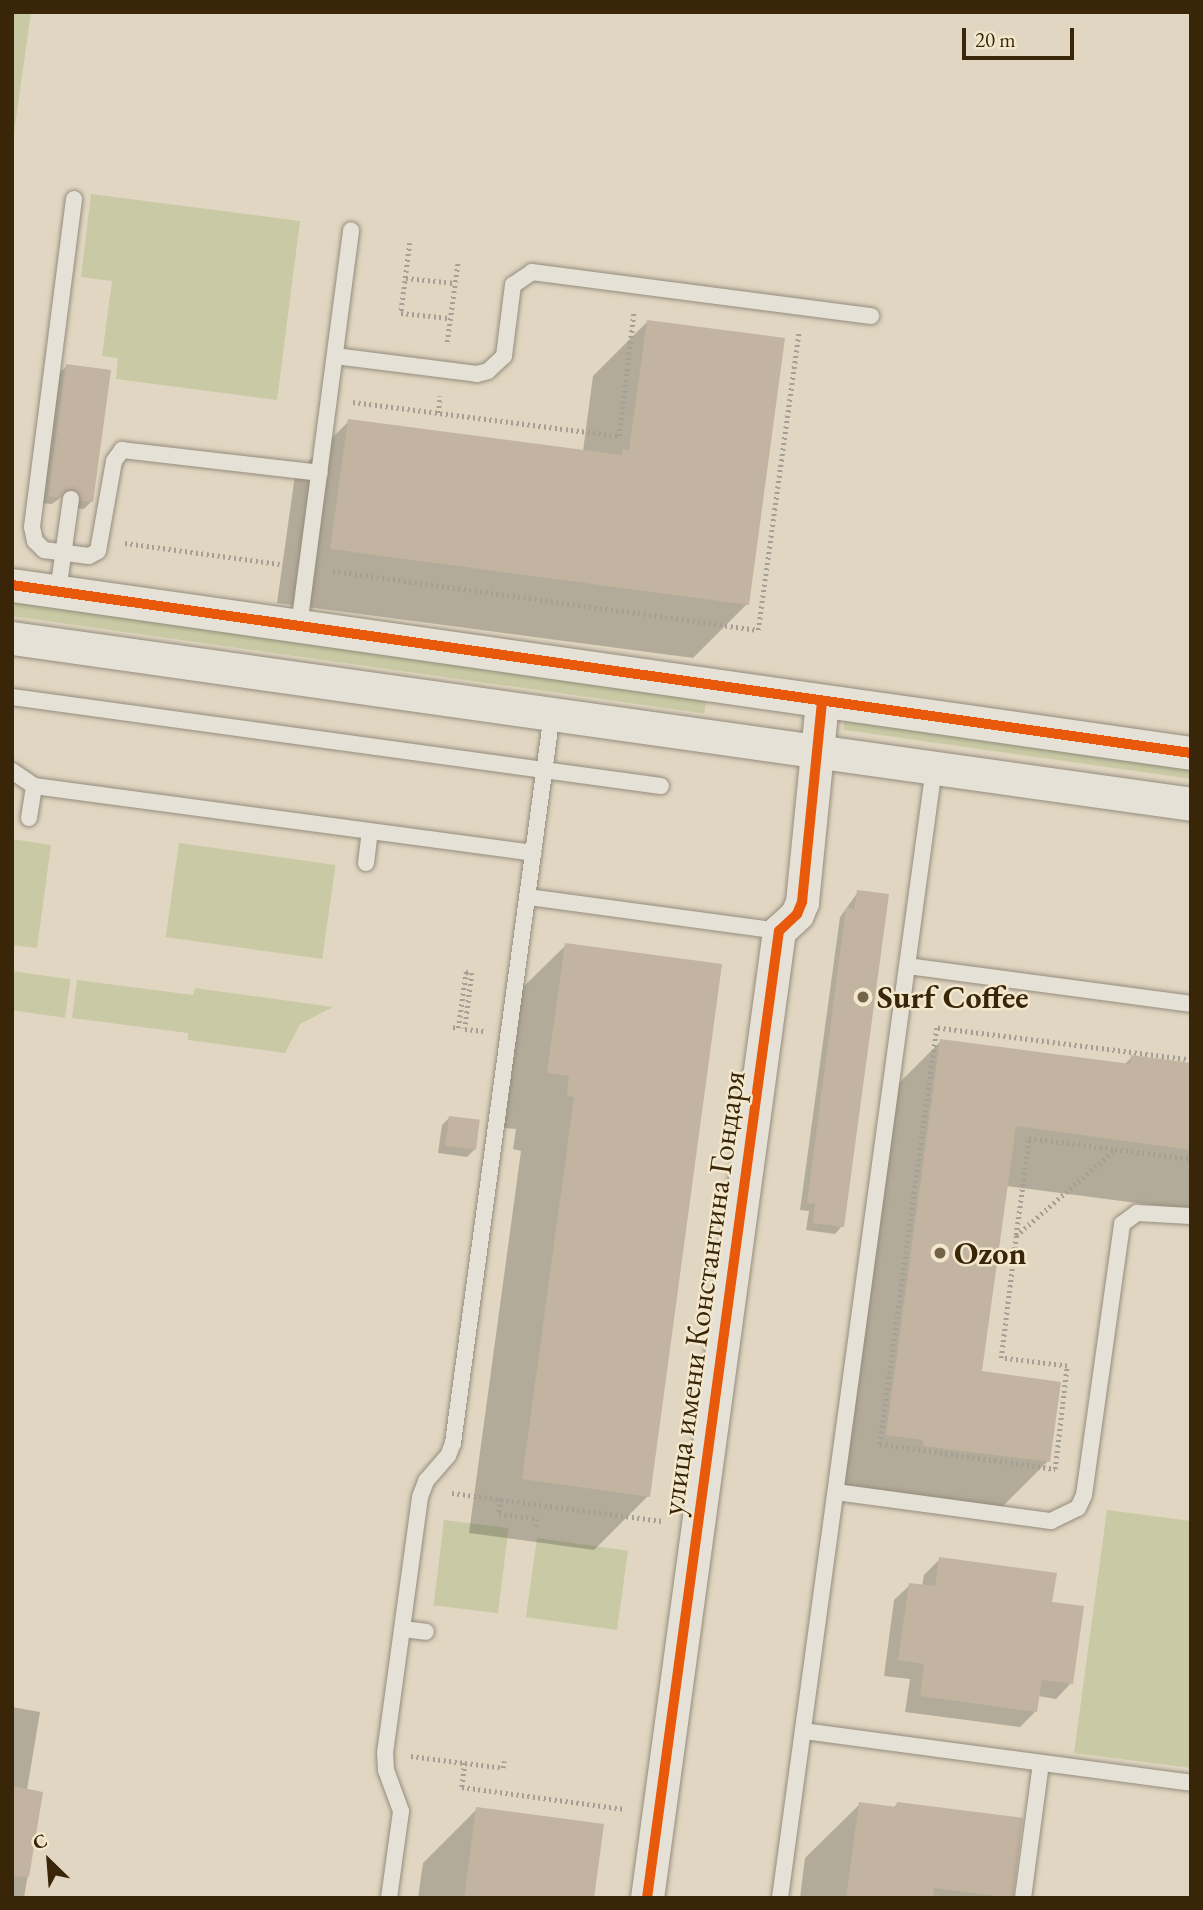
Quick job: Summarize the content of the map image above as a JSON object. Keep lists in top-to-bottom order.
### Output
{
  "streets": {
    "street": ["улица имени Константина Гондаря"]
  },
  "places": ["Surf Coffee", "Ozon"],
  "scale_bar": "20 m",
  "north": "top left"
}
